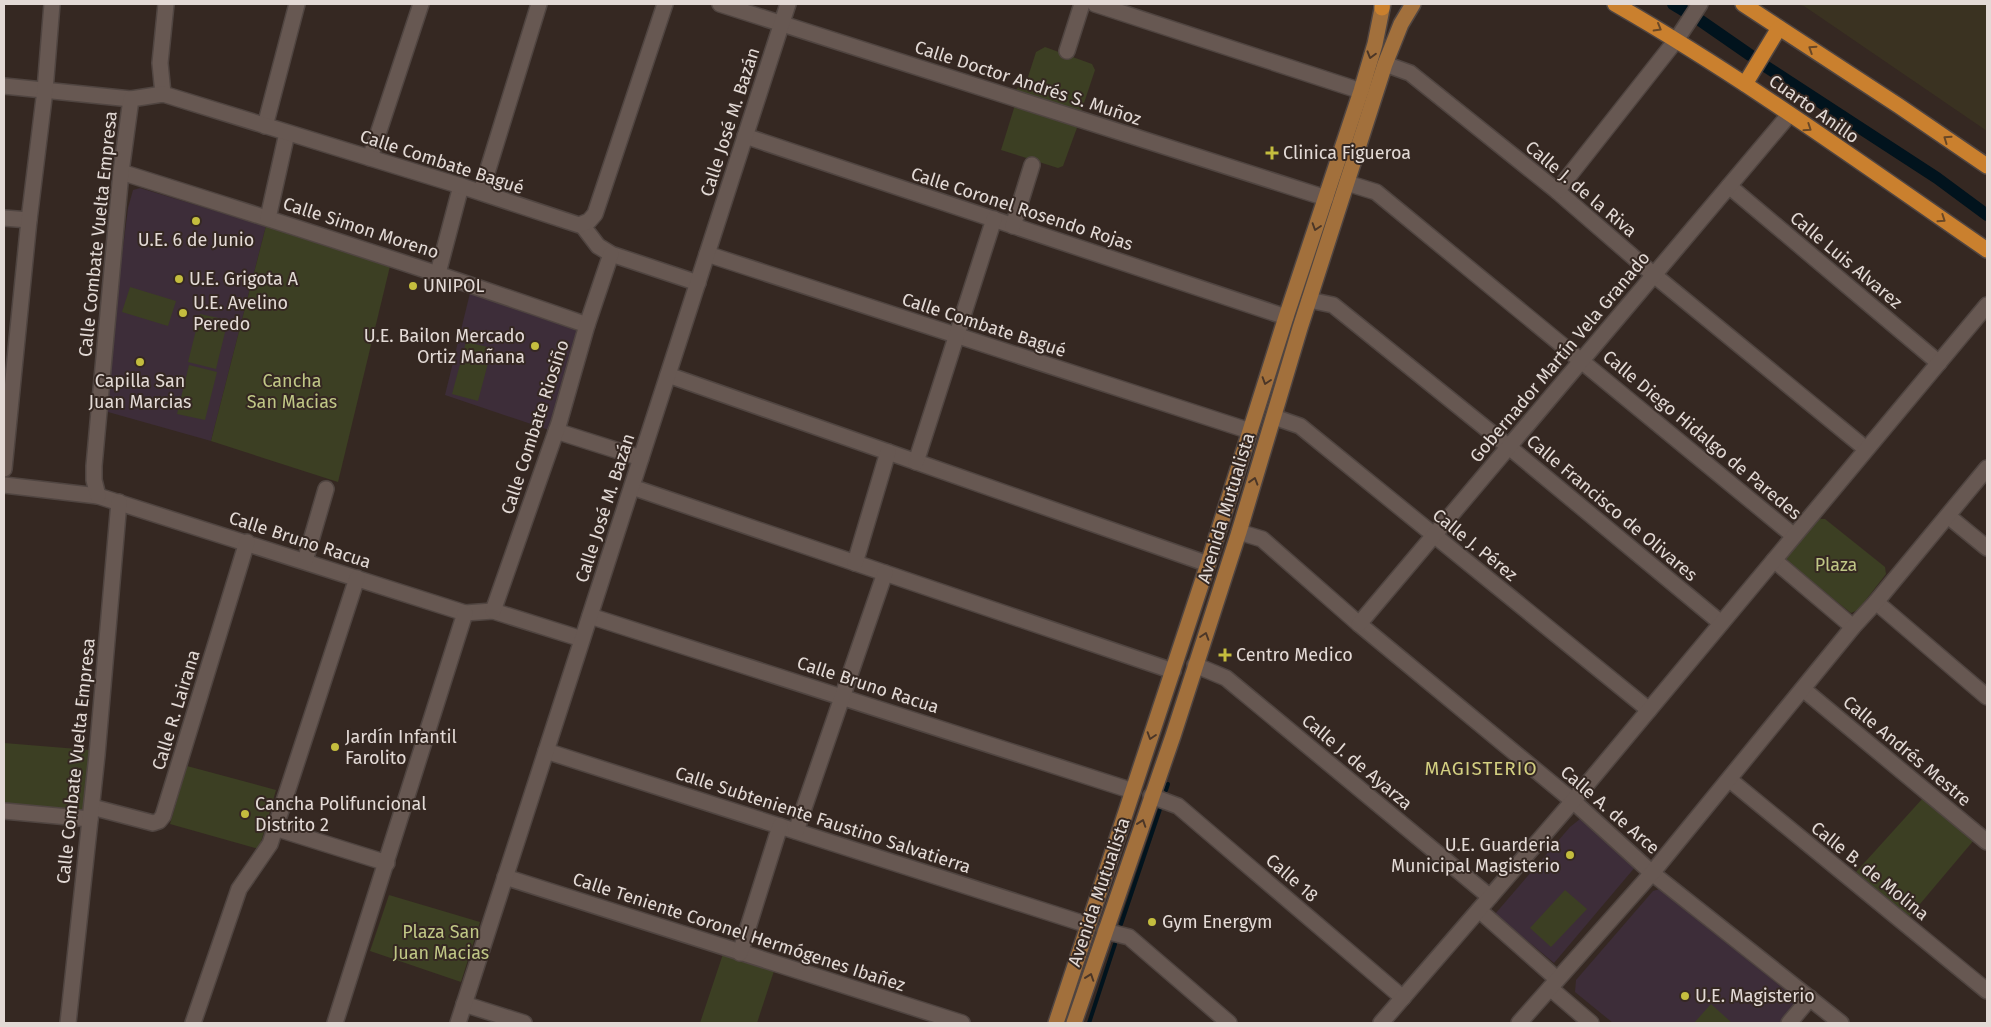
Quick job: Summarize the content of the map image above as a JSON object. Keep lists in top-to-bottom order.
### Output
{
  "streets": {
    "highway": ["Cuarto Anillo"],
    "main road": ["Avenida Mutualista"],
    "street": [
      "Calle Doctor Andrés S. Muñoz",
      "Calle José M. Bazán",
      "Calle Combate Bagué",
      "Calle J. de la Riva",
      "Calle Coronel Rosendo Rojas",
      "Calle Simon Moreno",
      "Calle Combate Vuelta Empresa",
      "Calle Luis Alvarez",
      "Gobernador Martín Vela Granado",
      "Calle Combate Riosiño",
      "Calle Diego Hidalgo de Paredes",
      "Calle Francisco de Olivares",
      "Calle Bruno Racua",
      "Calle J. Pérez",
      "Calle R. Lairana",
      "Calle Andrés Mestre",
      "Calle J. de Ayarza",
      "Calle A. de Arce",
      "Calle Subteniente Faustino Salvatierra",
      "Calle B. de Molina",
      "Calle 18",
      "Calle Teniente Coronel Hermógenes Ibañez"
    ]
  },
  "crossings": [
    ["Calle Doctor Andrés S. Muñoz", "Calle José M. Bazán"],
    ["Calle Doctor Andrés S. Muñoz", "Avenida Mutualista"],
    ["Cuarto Anillo", "Gobernador Martín Vela Granado"],
    ["Calle José M. Bazán", "Calle Combate Bagué"],
    ["Calle José M. Bazán", "Calle Coronel Rosendo Rojas"],
    ["Calle José M. Bazán", "Calle Bruno Racua"],
    ["Calle José M. Bazán", "Calle Subteniente Faustino Salvatierra"],
    ["Calle José M. Bazán", "Calle Teniente Coronel Hermógenes Ibañez"],
    ["Calle Combate Bagué", "Calle Combate Vuelta Empresa"],
    ["Calle Combate Bagué", "Avenida Mutualista"],
    ["Calle J. de la Riva", "Gobernador Martín Vela Granado"],
    ["Calle J. de la Riva", "Avenida Mutualista"],
    ["Calle Coronel Rosendo Rojas", "Avenida Mutualista"],
    ["Calle Simon Moreno", "Calle Combate Vuelta Empresa"],
    ["Calle Simon Moreno", "Calle Combate Riosiño"],
    ["Calle Combate Vuelta Empresa", "Calle Bruno Racua"],
    ["Calle Combate Vuelta Empresa", "Calle R. Lairana"],
    ["Calle Luis Alvarez", "Gobernador Martín Vela Granado"],
    ["Gobernador Martín Vela Granado", "Calle Diego Hidalgo de Paredes"],
    ["Gobernador Martín Vela Granado", "Calle Francisco de Olivares"],
    ["Gobernador Martín Vela Granado", "Calle J. Pérez"],
    ["Gobernador Martín Vela Granado", "Calle A. de Arce"],
    ["Calle Combate Riosiño", "Calle Bruno Racua"],
    ["Calle Diego Hidalgo de Paredes", "Avenida Mutualista"],
    ["Avenida Mutualista", "Calle Francisco de Olivares"],
    ["Avenida Mutualista", "Calle Bruno Racua"],
    ["Avenida Mutualista", "Calle J. Pérez"],
    ["Avenida Mutualista", "Calle J. de Ayarza"],
    ["Avenida Mutualista", "Calle A. de Arce"],
    ["Avenida Mutualista", "Calle Subteniente Faustino Salvatierra"],
    ["Avenida Mutualista", "Calle 18"],
    ["Calle Bruno Racua", "Calle R. Lairana"]
  ],
  "districts": ["MAGISTERIO"],
  "parks": ["Cancha San Macias", "Plaza", "Plaza San Juan Macias"],
  "places": {
    "health": ["Clinica Figueroa", "Centro Medico"],
    "other": [
      "U.E. 6 de Junio",
      "U.E. Grigota A",
      "UNIPOL",
      "U.E. Avelino Peredo",
      "U.E. Bailon Mercado Ortiz Mañana",
      "Capilla San Juan Marcias",
      "Jardín Infantil Farolito",
      "Cancha Polifuncional Distrito 2",
      "U.E. Guarderia Municipal Magisterio",
      "Gym Energym",
      "U.E. Magisterio"
    ]
  }
}
